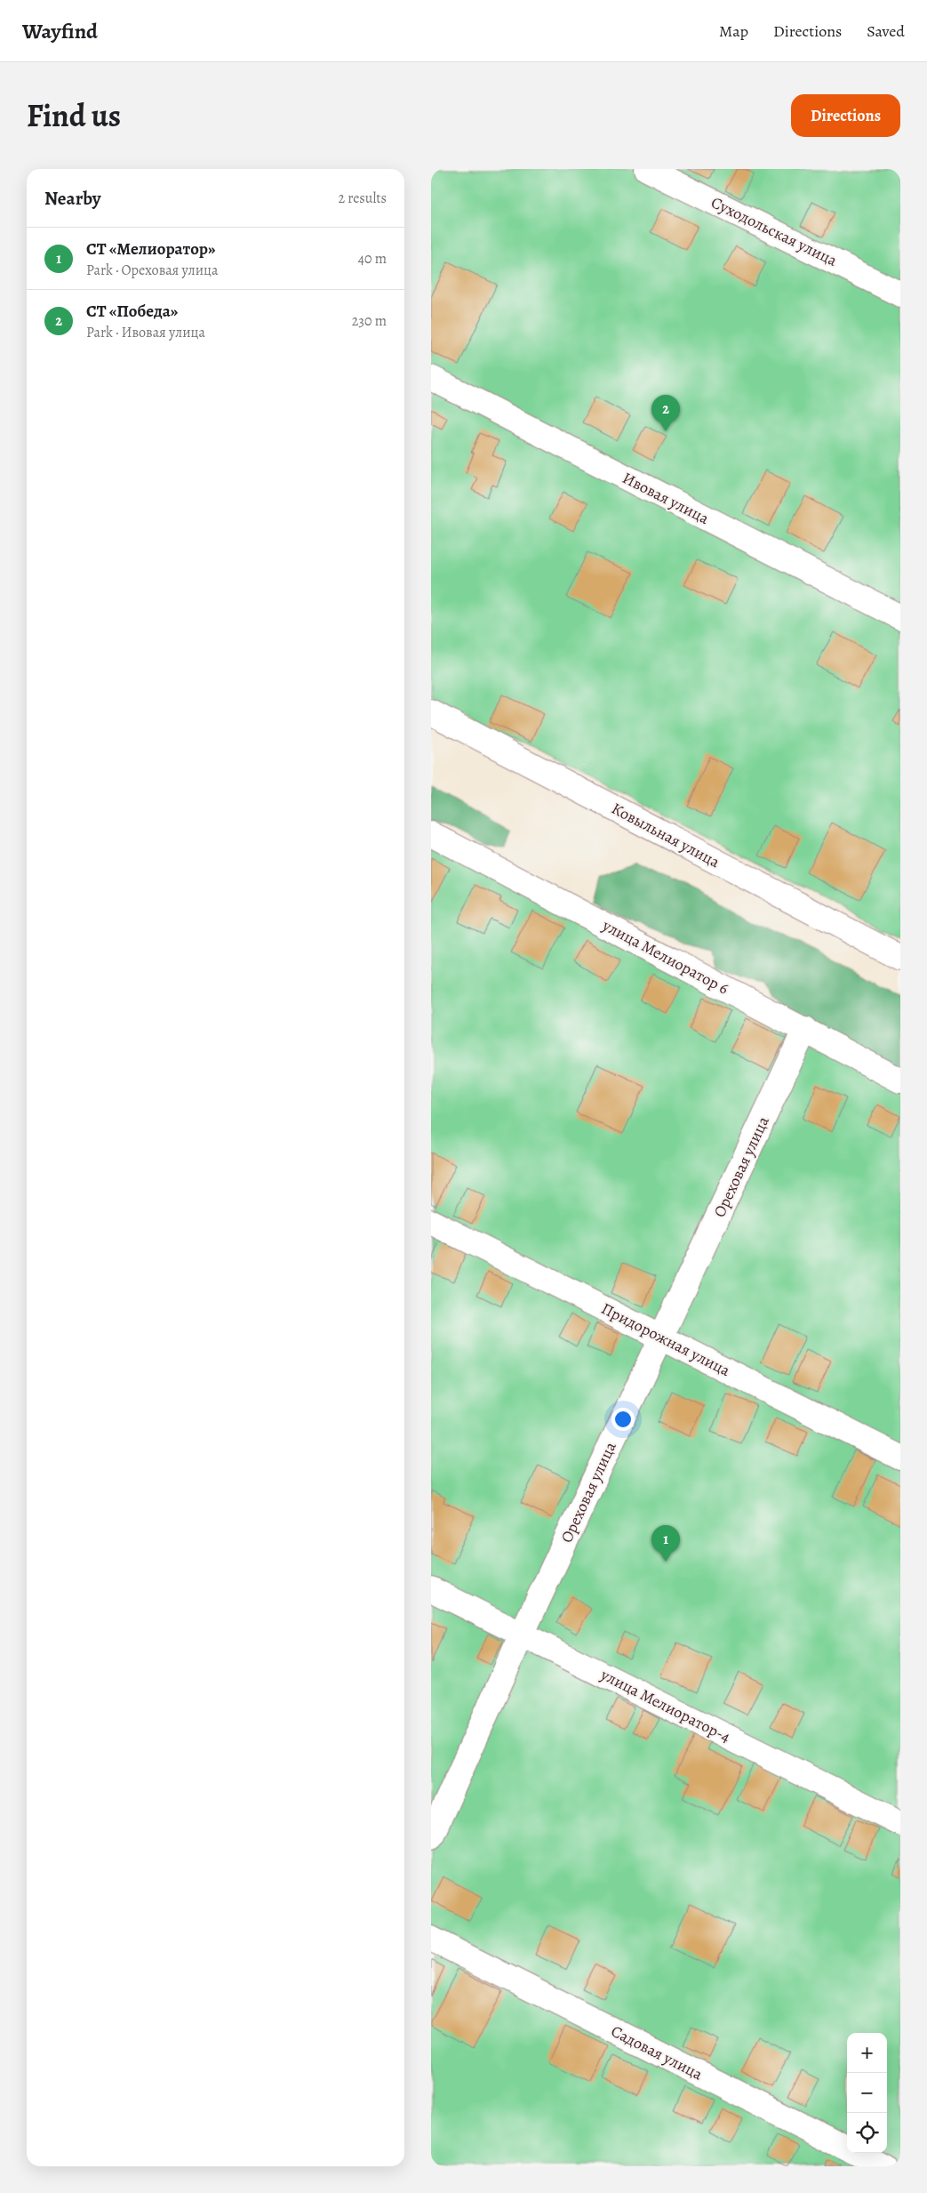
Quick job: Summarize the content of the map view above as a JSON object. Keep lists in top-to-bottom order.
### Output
{
  "streets": {
    "street": [
      "Суходольская улица",
      "Ивовая улица",
      "Ковыльная улица",
      "улица Мелиоратор 6",
      "Ореховая улица",
      "Придорожная улица",
      "улица Мелиоратор-4",
      "Садовая улица"
    ]
  },
  "crossings": [
    ["улица Мелиоратор 6", "Ореховая улица"],
    ["Ореховая улица", "Придорожная улица"],
    ["Ореховая улица", "улица Мелиоратор-4"]
  ],
  "page": {
    "header": "Wayfind",
    "nav": ["Map", "Directions", "Saved"],
    "title": "Find us",
    "buttons": "Directions",
    "heading": ["Nearby", "2 results"],
    "list": [
      {
        "mark": "1",
        "name": "СТ «Мелиоратор»",
        "note": "Park · Ореховая улица",
        "value": "40 m"
      },
      {
        "mark": "2",
        "name": "СТ «Победа»",
        "note": "Park · Ивовая улица",
        "value": "230 m"
      }
    ],
    "pins": ["2", "1"],
    "map_buttons": ["+", "−"]
  }
}
